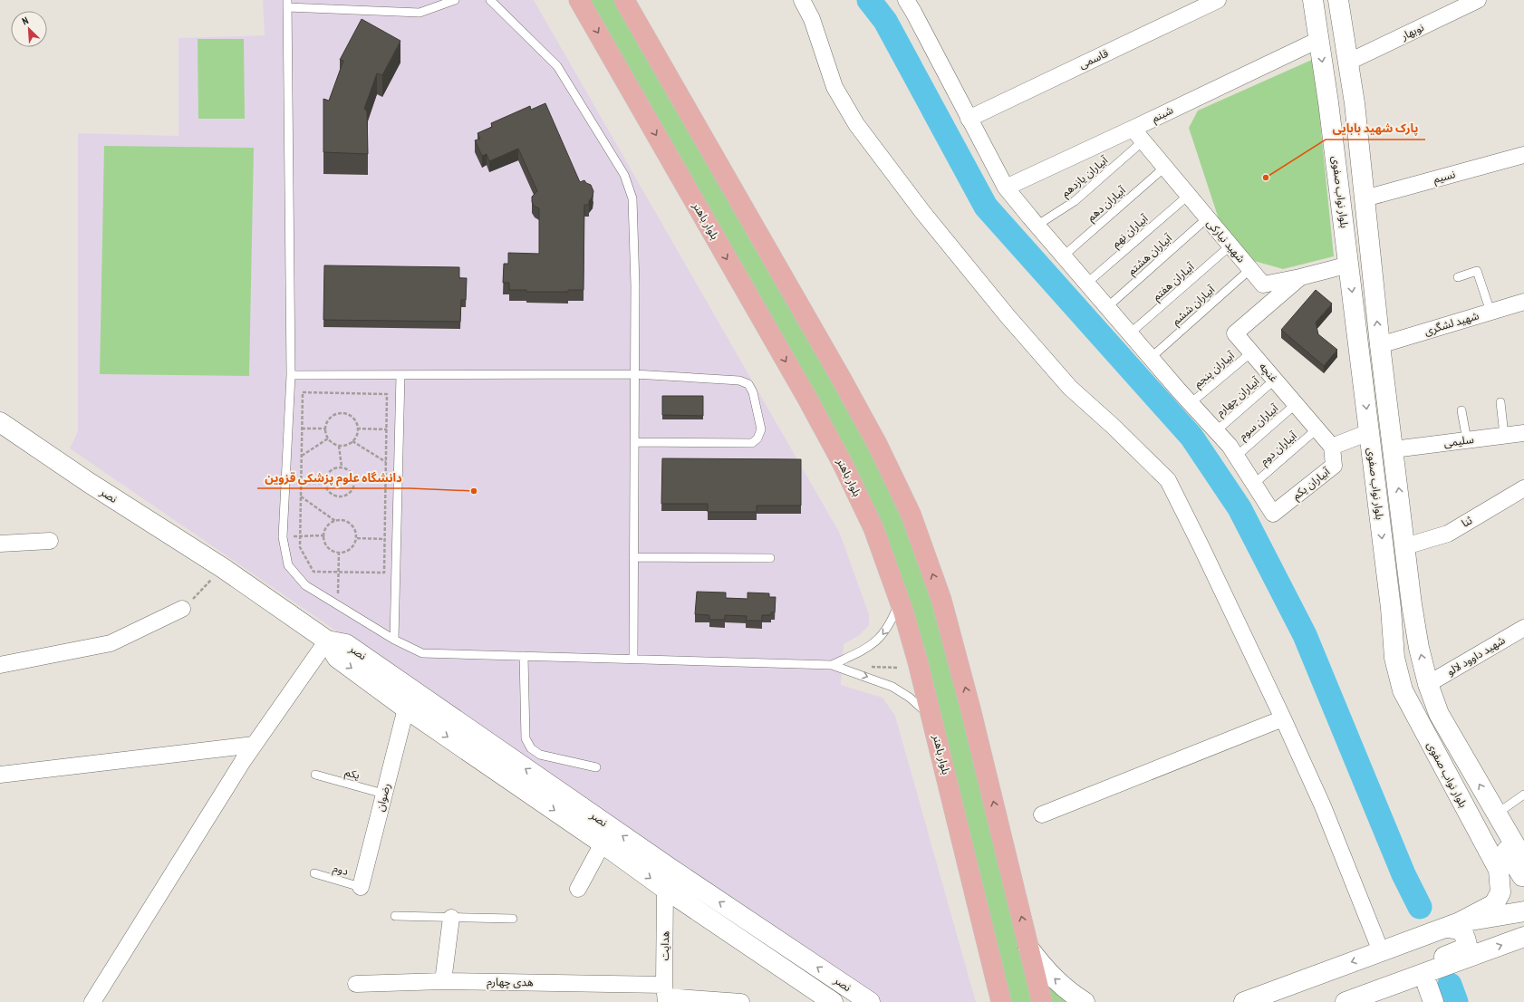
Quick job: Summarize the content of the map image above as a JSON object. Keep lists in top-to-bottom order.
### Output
{
  "streets": {
    "main road": ["بلوار نواب صفوی", "بلوار باهنر", "نصر"],
    "street": [
      "نوبهار",
      "قاسمی",
      "شبنم",
      "نسیم",
      "شهید نیارکی",
      "شهید لشگری",
      "غنچه",
      "سلیمی",
      "آبیاران یکم",
      "ثنا",
      "شهید داوود لالو",
      "رضوان",
      "هدایت",
      "هدی چهارم"
    ],
    "lane": [
      "آبیاران یازدهم",
      "آبیاران دهم",
      "آبیاران نهم",
      "آبیاران هشتم",
      "آبیاران هفتم",
      "آبیاران ششم",
      "آبیاران پنجم",
      "آبیاران چهارم",
      "آبیاران سوم",
      "آبیاران دوم",
      "یکم",
      "دوم"
    ]
  },
  "crossings": [
    ["نوبهار", "بلوار نواب صفوی"],
    ["شبنم", "بلوار نواب صفوی"],
    ["شبنم", "شهید نیارکی"],
    ["آبیاران یازدهم", "شهید نیارکی"],
    ["نسیم", "بلوار نواب صفوی"],
    ["بلوار نواب صفوی", "شهید نیارکی"],
    ["بلوار نواب صفوی", "شهید لشگری"],
    ["بلوار نواب صفوی", "سلیمی"],
    ["بلوار نواب صفوی", "ثنا"],
    ["بلوار نواب صفوی", "شهید داوود لالو"],
    ["آبیاران دهم", "شهید نیارکی"],
    ["آبیاران نهم", "شهید نیارکی"],
    ["شهید نیارکی", "آبیاران هشتم"],
    ["شهید نیارکی", "آبیاران هفتم"],
    ["شهید نیارکی", "آبیاران ششم"],
    ["شهید نیارکی", "غنچه"],
    ["آبیاران پنجم", "غنچه"],
    ["غنچه", "آبیاران چهارم"],
    ["غنچه", "آبیاران سوم"],
    ["غنچه", "آبیاران دوم"],
    ["غنچه", "آبیاران یکم"],
    ["آبیاران دوم", "آبیاران یکم"],
    ["نصر", "رضوان"],
    ["نصر", "هدایت"],
    ["یکم", "رضوان"],
    ["رضوان", "دوم"],
    ["هدایت", "هدی چهارم"]
  ],
  "places": ["پارک شهید بابایی", "دانشگاه علوم پزشکی قزوین"],
  "north": "top left"
}
